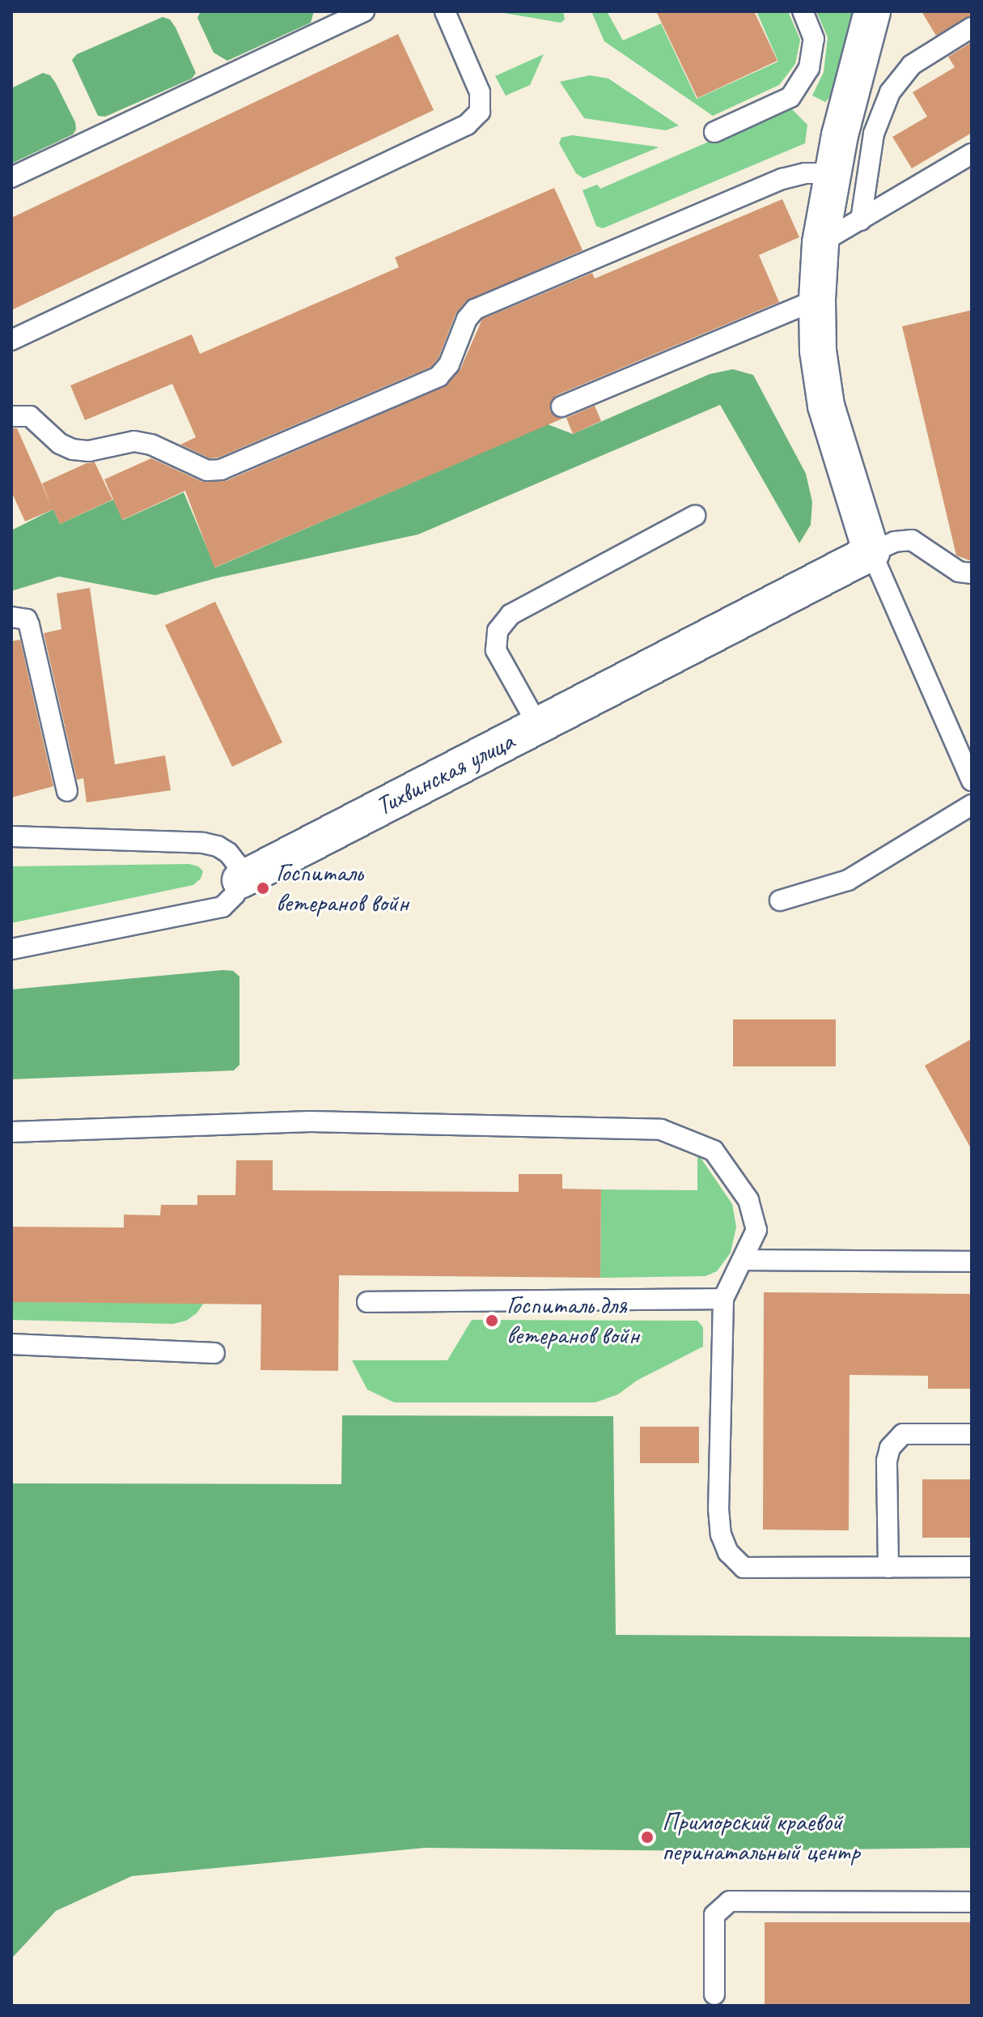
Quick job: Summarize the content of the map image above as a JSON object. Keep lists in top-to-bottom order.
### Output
{
  "streets": {
    "street": ["Тихвинская улица"]
  },
  "places": ["Госпиталь ветеранов войн", "Госпиталь для ветеранов войн", "Приморский краевой перинатальный центр"]
}
